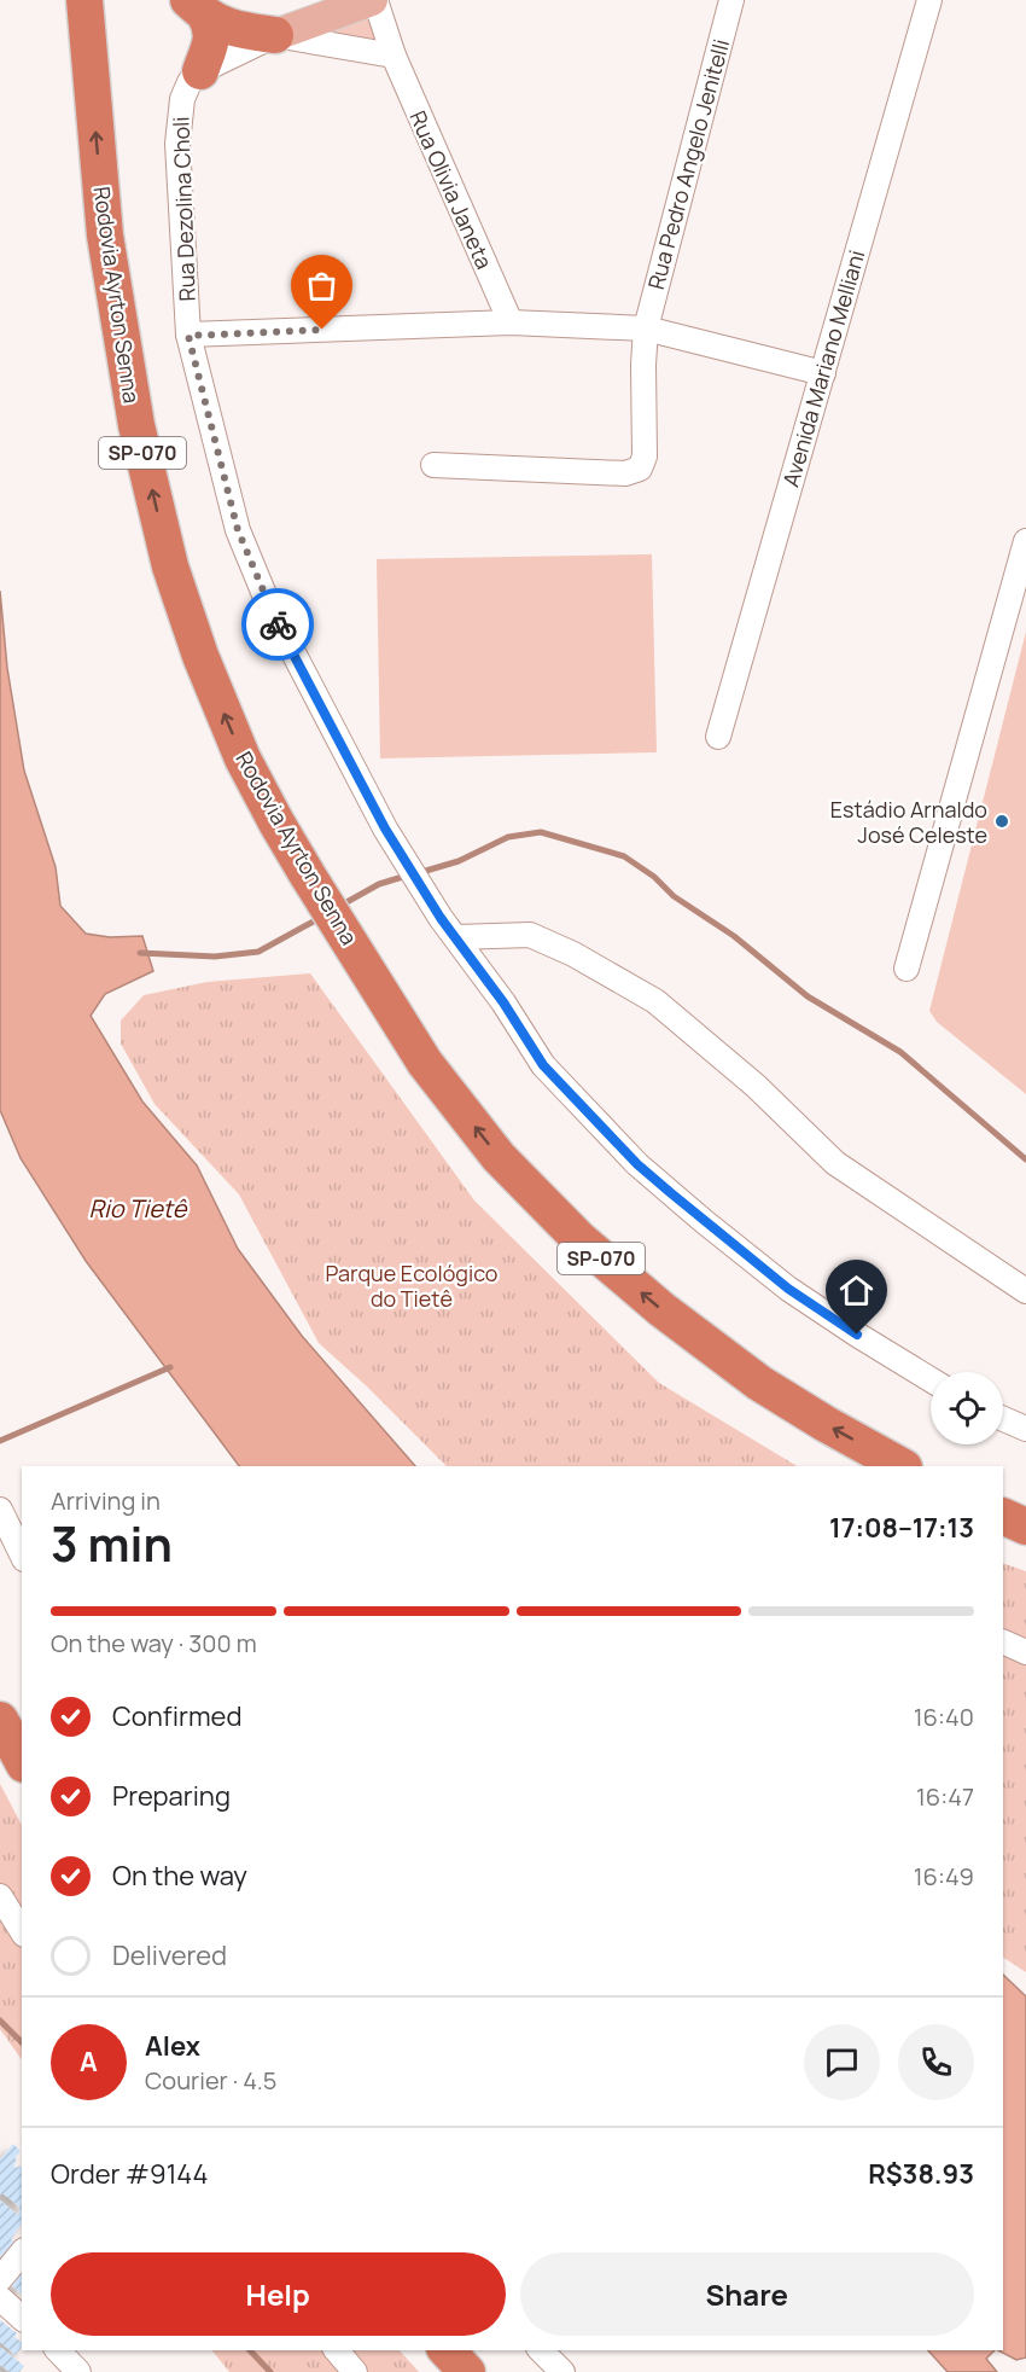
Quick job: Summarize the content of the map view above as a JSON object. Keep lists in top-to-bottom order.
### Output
{
  "streets": {
    "highway": ["Rodovia Ayrton Senna", "SP-070"],
    "street": [
      "Rua Pedro Angelo Jenitelli",
      "Rua Olivia Janeta",
      "Rua Dezolina Choli",
      "Avenida Mariano Melliani"
    ]
  },
  "one_way": ["Rodovia Ayrton Senna"],
  "water": ["Rio Tietê"],
  "parks": ["Parque Ecológico do Tietê"],
  "places": ["Estádio Arnaldo José Celeste"],
  "page": {
    "heading": ["3 min", "Arriving in", "17:08–17:13"],
    "panel": [
      "Alex",
      "Courier · 4.5",
      "Order #9144",
      "R$38.93"
    ],
    "bar": "On the way · 300 m",
    "list": [
      ["Confirmed", "16:40"],
      ["Preparing", "16:47"],
      ["On the way", "16:49"],
      "Delivered"
    ],
    "round": "A",
    "buttons": ["Help", "Share"]
  }
}
